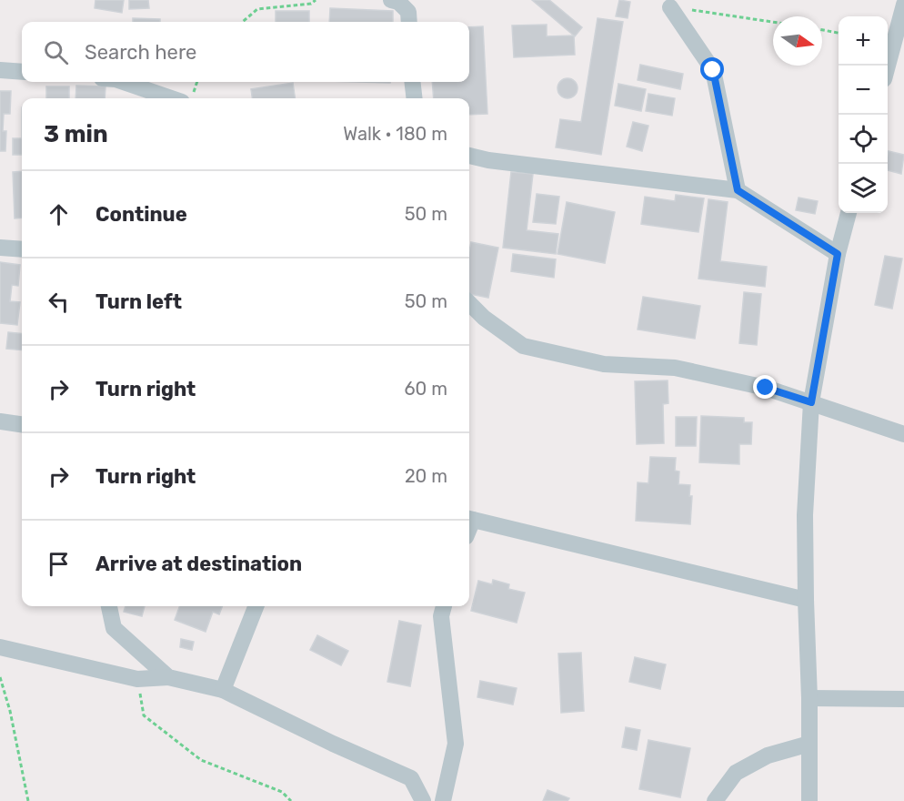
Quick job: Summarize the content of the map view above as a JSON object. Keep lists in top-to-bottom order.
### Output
{
  "north": "right",
  "page": {
    "map_buttons": ["+", "−"],
    "search": "Search here",
    "heading": ["3 min", "Walk · 180 m"],
    "list": [
      ["Continue", "50 m"],
      ["Turn left", "50 m"],
      ["Turn right", "60 m"],
      ["Turn right", "20 m"],
      "Arrive at destination"
    ]
  }
}
